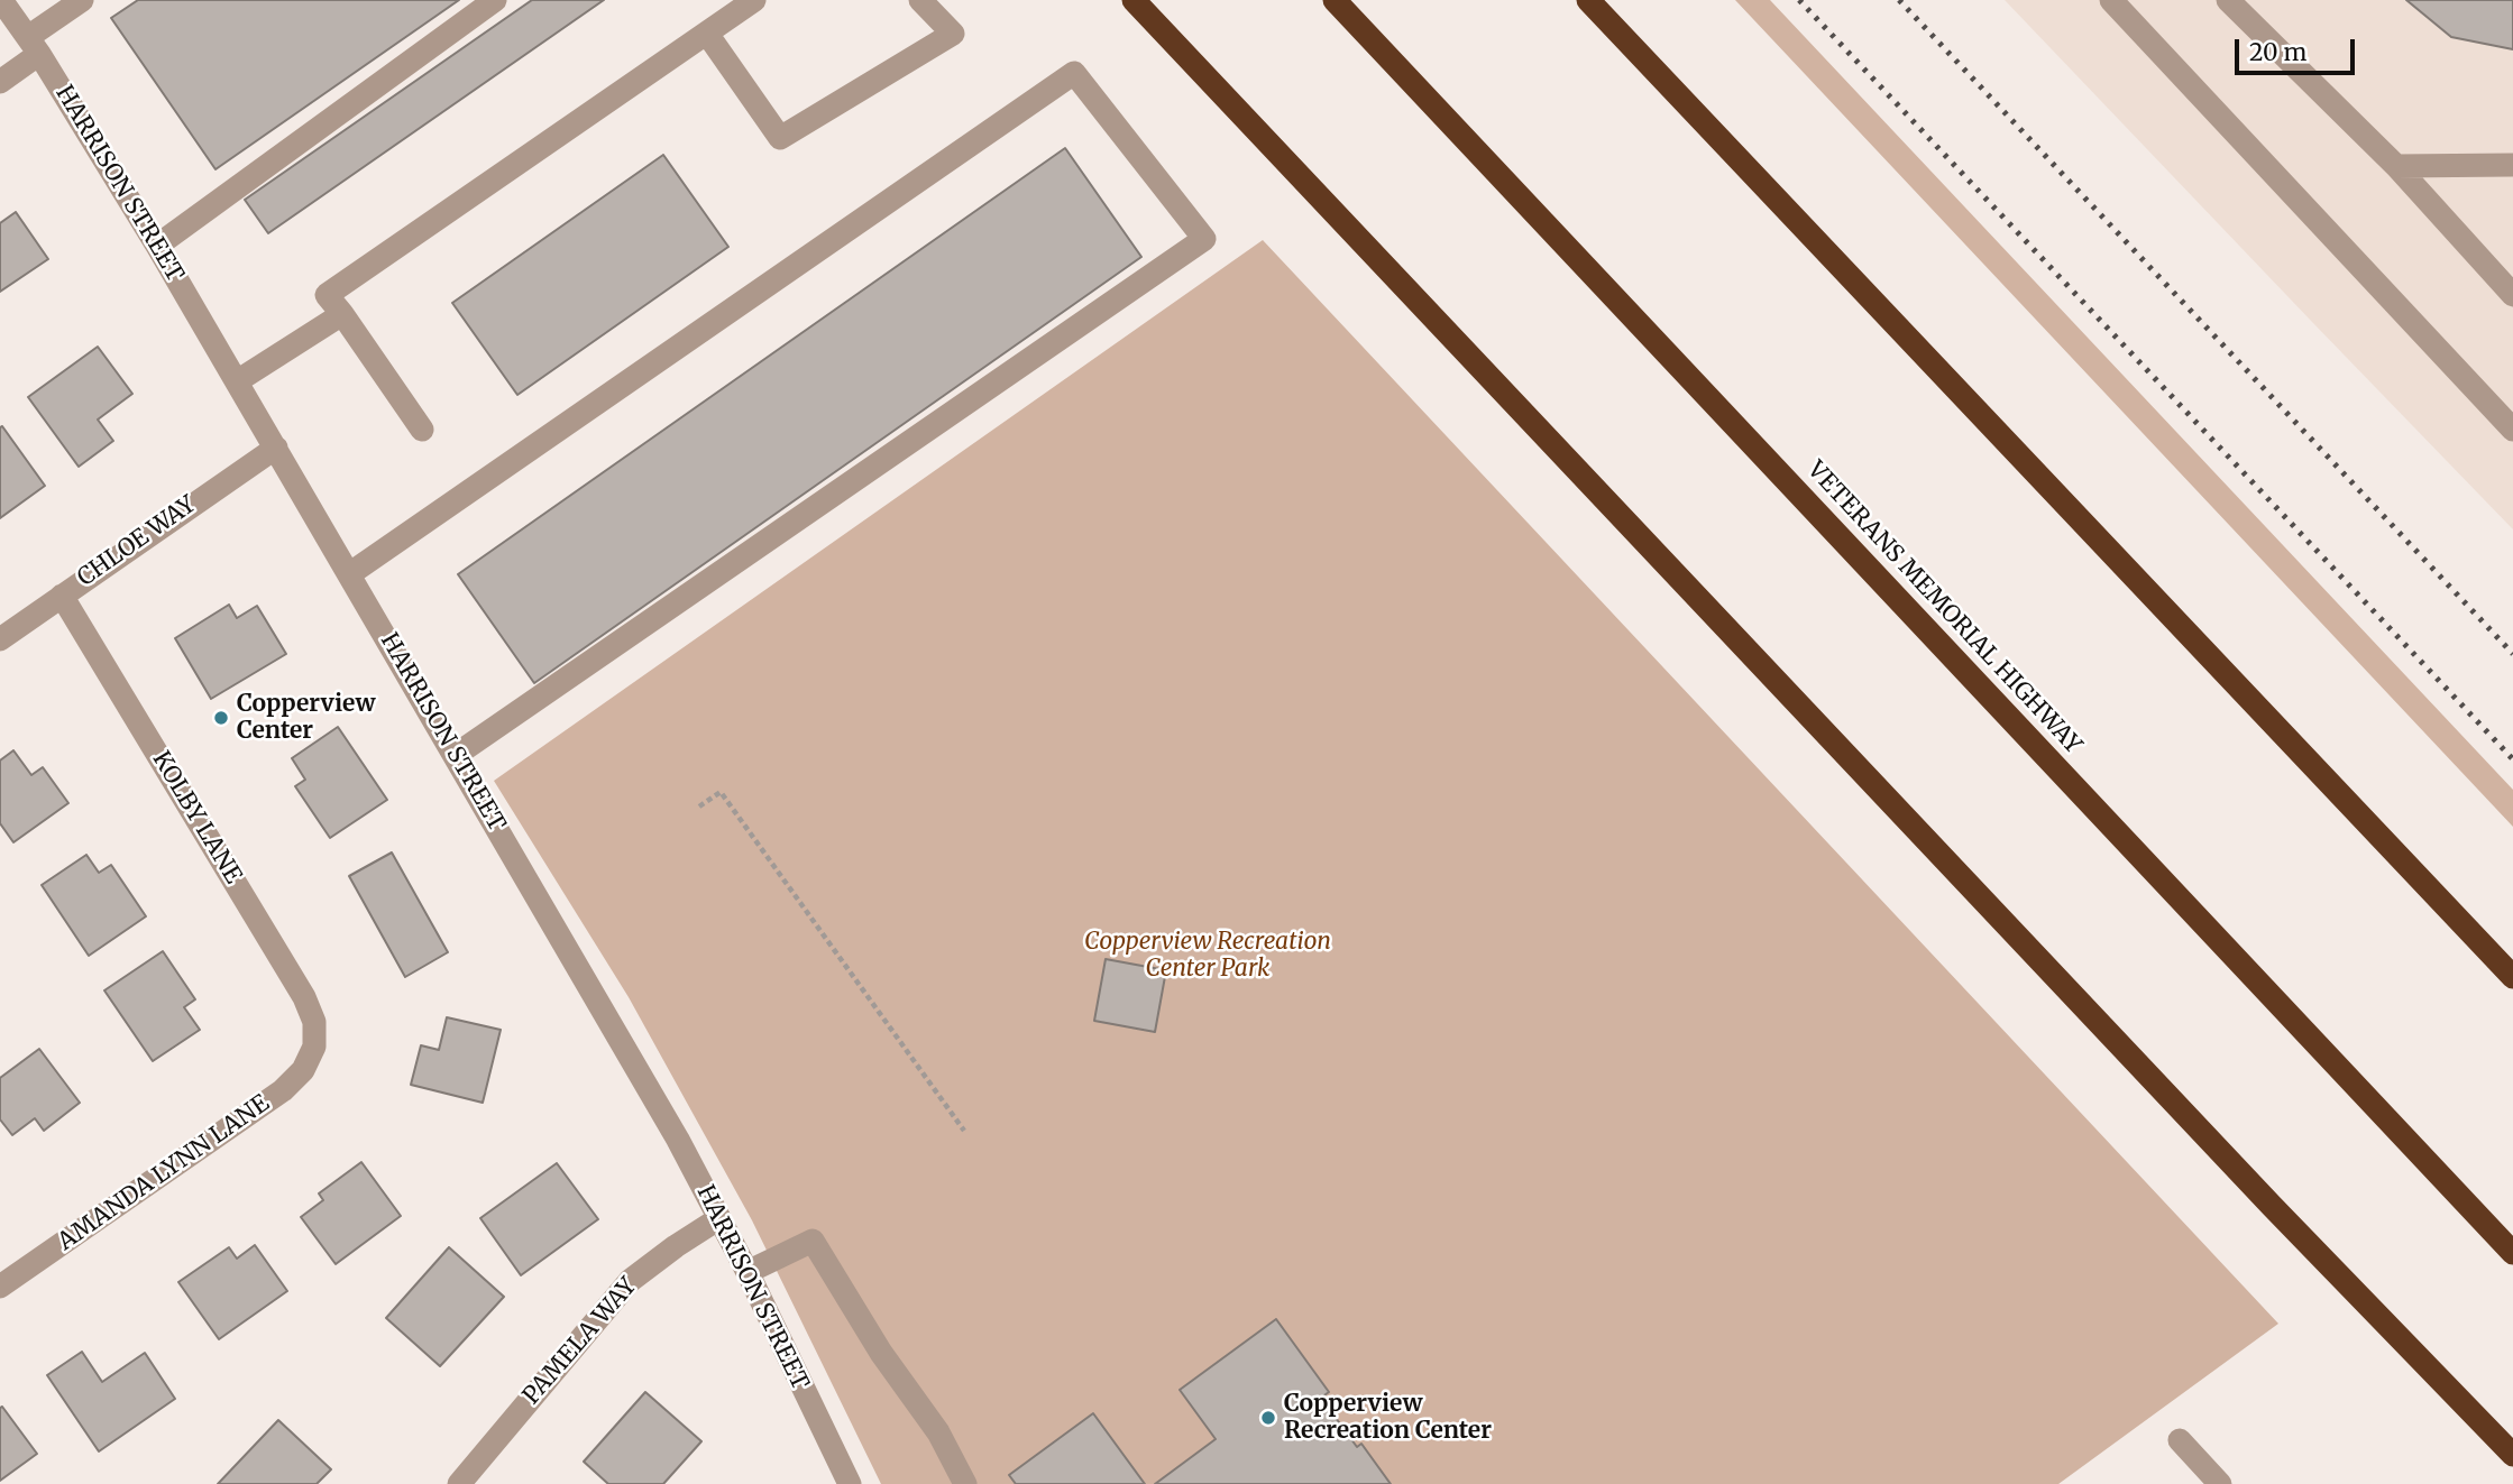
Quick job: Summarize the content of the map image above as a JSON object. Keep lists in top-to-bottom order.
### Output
{
  "streets": {
    "highway": ["VETERANS MEMORIAL HIGHWAY"],
    "street": [
      "HARRISON STREET",
      "CHLOE WAY",
      "KOLBY LANE",
      "AMANDA LYNN LANE",
      "PAMELA WAY"
    ]
  },
  "crossings": [
    ["HARRISON STREET", "CHLOE WAY"],
    ["HARRISON STREET", "PAMELA WAY"],
    ["CHLOE WAY", "KOLBY LANE"],
    ["KOLBY LANE", "AMANDA LYNN LANE"]
  ],
  "parks": ["Copperview Recreation Center Park"],
  "places": ["Copperview Center", "Copperview Recreation Center"],
  "scale_bar": "20 m"
}
